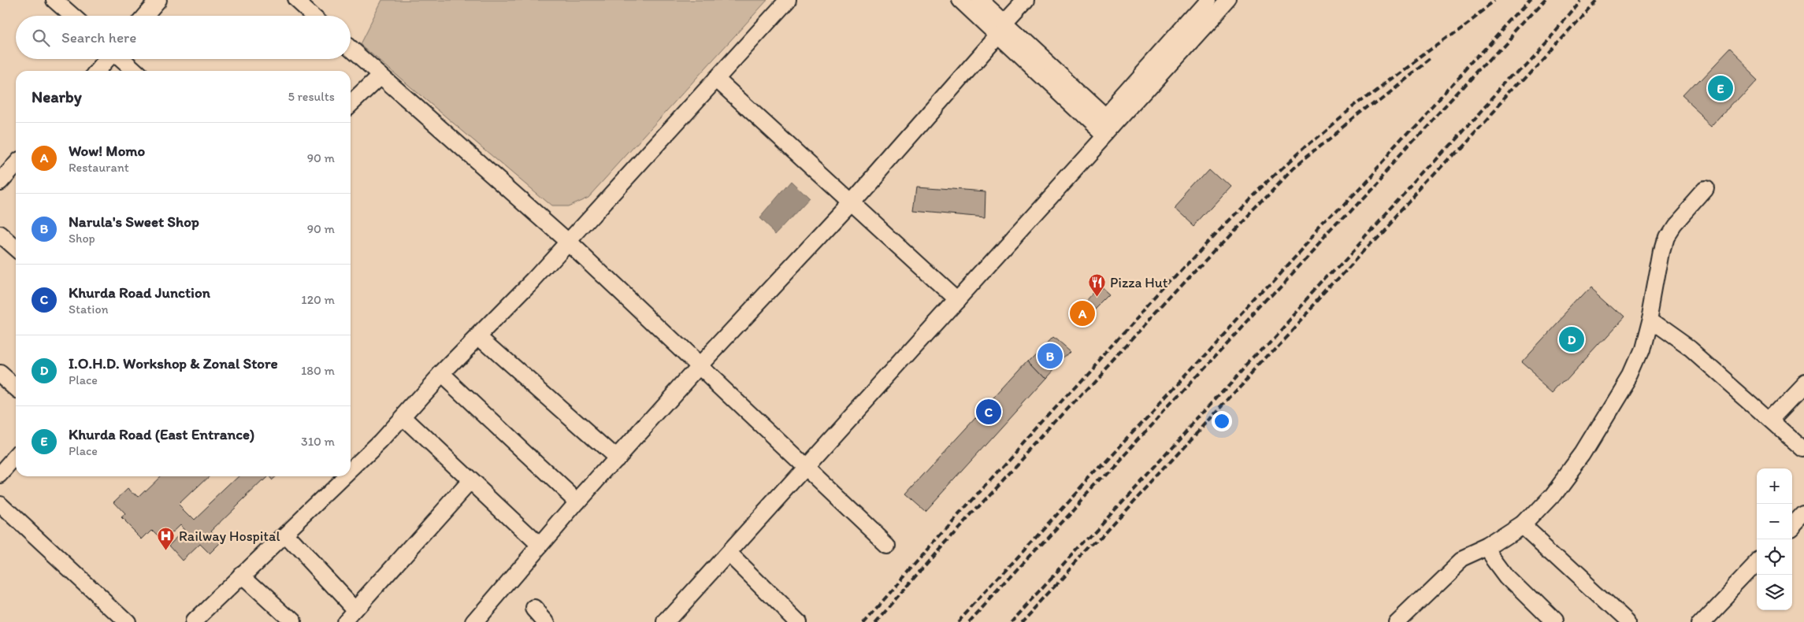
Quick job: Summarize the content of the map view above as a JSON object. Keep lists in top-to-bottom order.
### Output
{
  "places": {
    "restaurant": ["Pizza Hut"],
    "hospital": ["Railway Hospital"]
  },
  "page": {
    "search": "Search here",
    "heading": ["Nearby", "5 results"],
    "pins": [
      "E",
      "A",
      "D",
      "B",
      "C"
    ],
    "list": [
      {
        "mark": "A",
        "name": "Wow! Momo",
        "note": "Restaurant",
        "value": "90 m"
      },
      {
        "mark": "B",
        "name": "Narula's Sweet Shop",
        "note": "Shop",
        "value": "90 m"
      },
      {
        "mark": "C",
        "name": "Khurda Road Junction",
        "note": "Station",
        "value": "120 m"
      },
      {
        "mark": "D",
        "name": "I.O.H.D. Workshop & Zonal Store",
        "note": "Place",
        "value": "180 m"
      },
      {
        "mark": "E",
        "name": "Khurda Road (East Entrance)",
        "note": "Place",
        "value": "310 m"
      }
    ],
    "map_buttons": ["+", "−"]
  }
}
